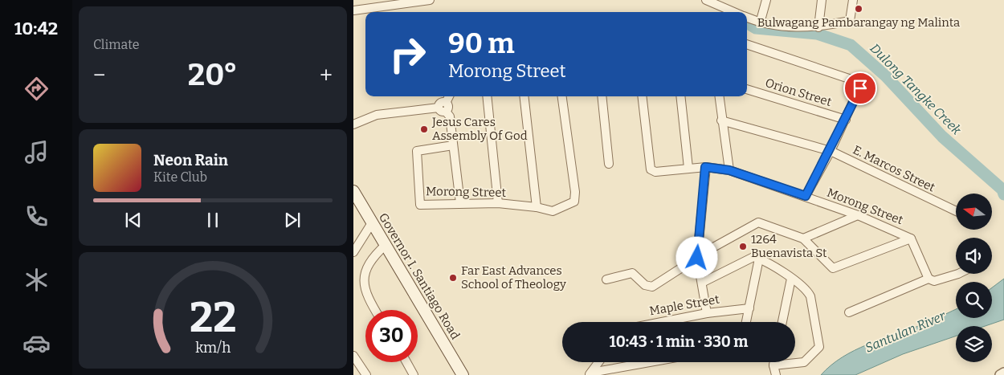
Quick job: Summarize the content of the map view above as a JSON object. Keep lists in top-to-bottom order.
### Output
{
  "streets": {
    "main road": ["Governor I. Santiago Road"],
    "street": [
      "Orion Street",
      "E. Marcos Street",
      "Morong Street",
      "Maple Street"
    ]
  },
  "water": ["Dulong Tangke Creek", "Santulan River"],
  "places": [
    "Bulwagang Pambarangay ng Malinta",
    "Jesus Cares Assembly Of God",
    "1264 Buenavista St",
    "Far East Advances School of Theology"
  ],
  "north": "left",
  "page": {
    "tabs": "10:42",
    "tile": "Climate",
    "turn": ["90 m", "Morong Street"],
    "heat": ["−", "20°", "+"],
    "song": ["Neon Rain", "Kite Club"],
    "limit": "30",
    "trip": "10:43 · 1 min · 330 m",
    "gauge": ["22", "km/h"]
  }
}
